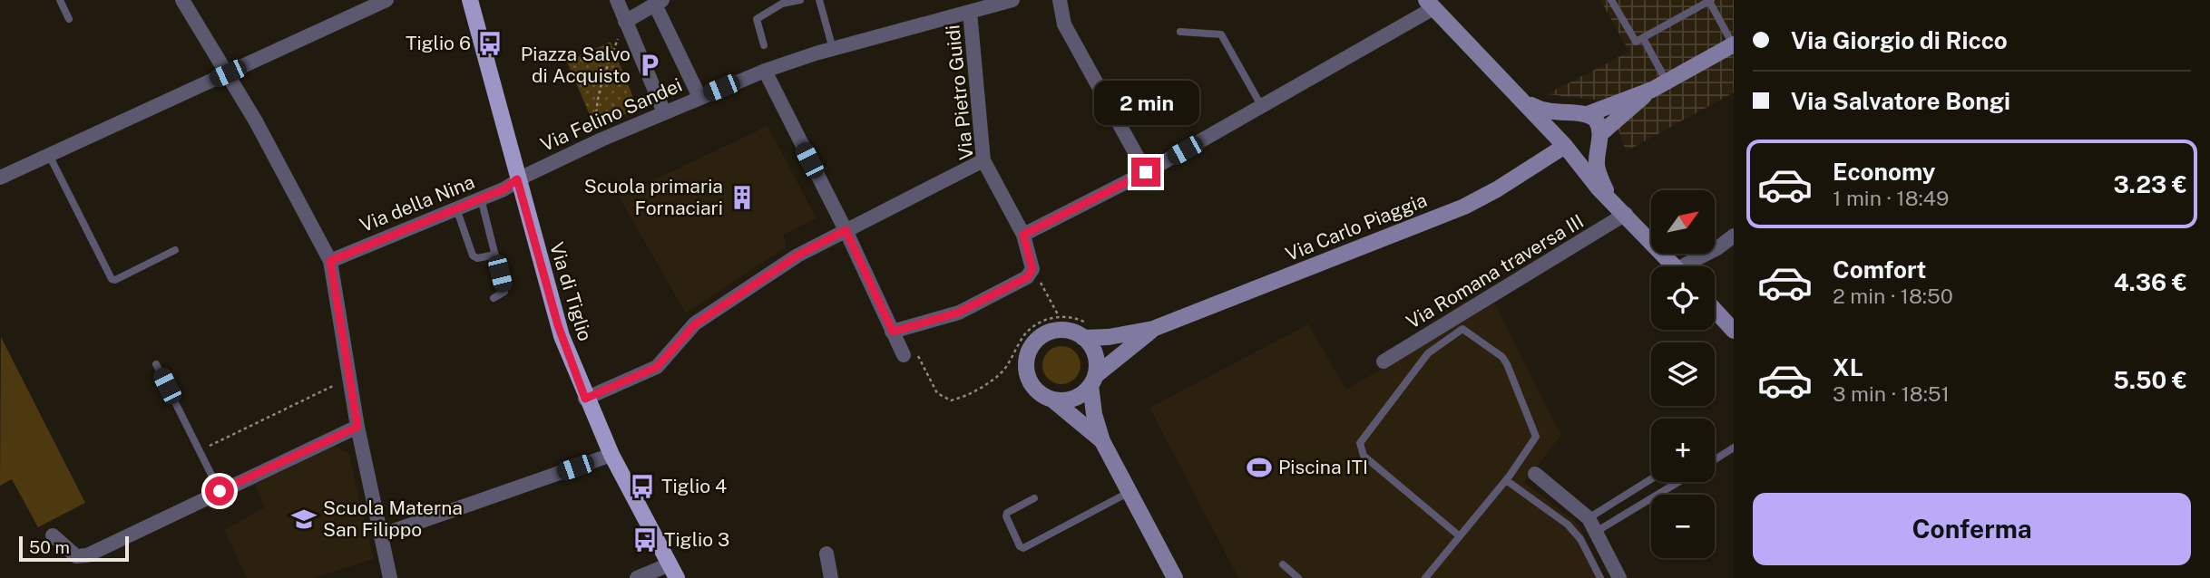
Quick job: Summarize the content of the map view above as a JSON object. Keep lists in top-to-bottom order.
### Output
{
  "streets": {
    "main road": ["Via di Tiglio"],
    "street": [
      "Via Pietro Guidi",
      "Via Felino Sandei",
      "Via della Nina",
      "Via Carlo Piaggia",
      "Via Romana traversa III"
    ]
  },
  "crossings": [
    ["Via Pietro Guidi", "Via Felino Sandei"],
    ["Via Felino Sandei", "Via della Nina"],
    ["Via Felino Sandei", "Via di Tiglio"],
    ["Via della Nina", "Via di Tiglio"]
  ],
  "places": {
    "bus stop": ["Tiglio 6", "Tiglio 4", "Tiglio 3"],
    "parking": ["Piazza Salvo di Acquisto"],
    "building": ["Scuola primaria Fornaciari"],
    "sports": ["Piscina ITI"],
    "school or university": ["Scuola Materna San Filippo"]
  },
  "scale_bar": "50 m",
  "north": "top right",
  "page": {
    "banner": ["Via Giorgio di Ricco", "Via Salvatore Bongi"],
    "bubble": "2 min",
    "list": [
      {
        "name": "Economy",
        "note": "1 min · 18:49",
        "value": "3.23 €"
      },
      {
        "name": "Comfort",
        "note": "2 min · 18:50",
        "value": "4.36 €"
      },
      {
        "name": "XL",
        "note": "3 min · 18:51",
        "value": "5.50 €"
      }
    ],
    "map_buttons": ["+", "−"],
    "buttons": "Conferma",
    "scale": "50 m"
  }
}
